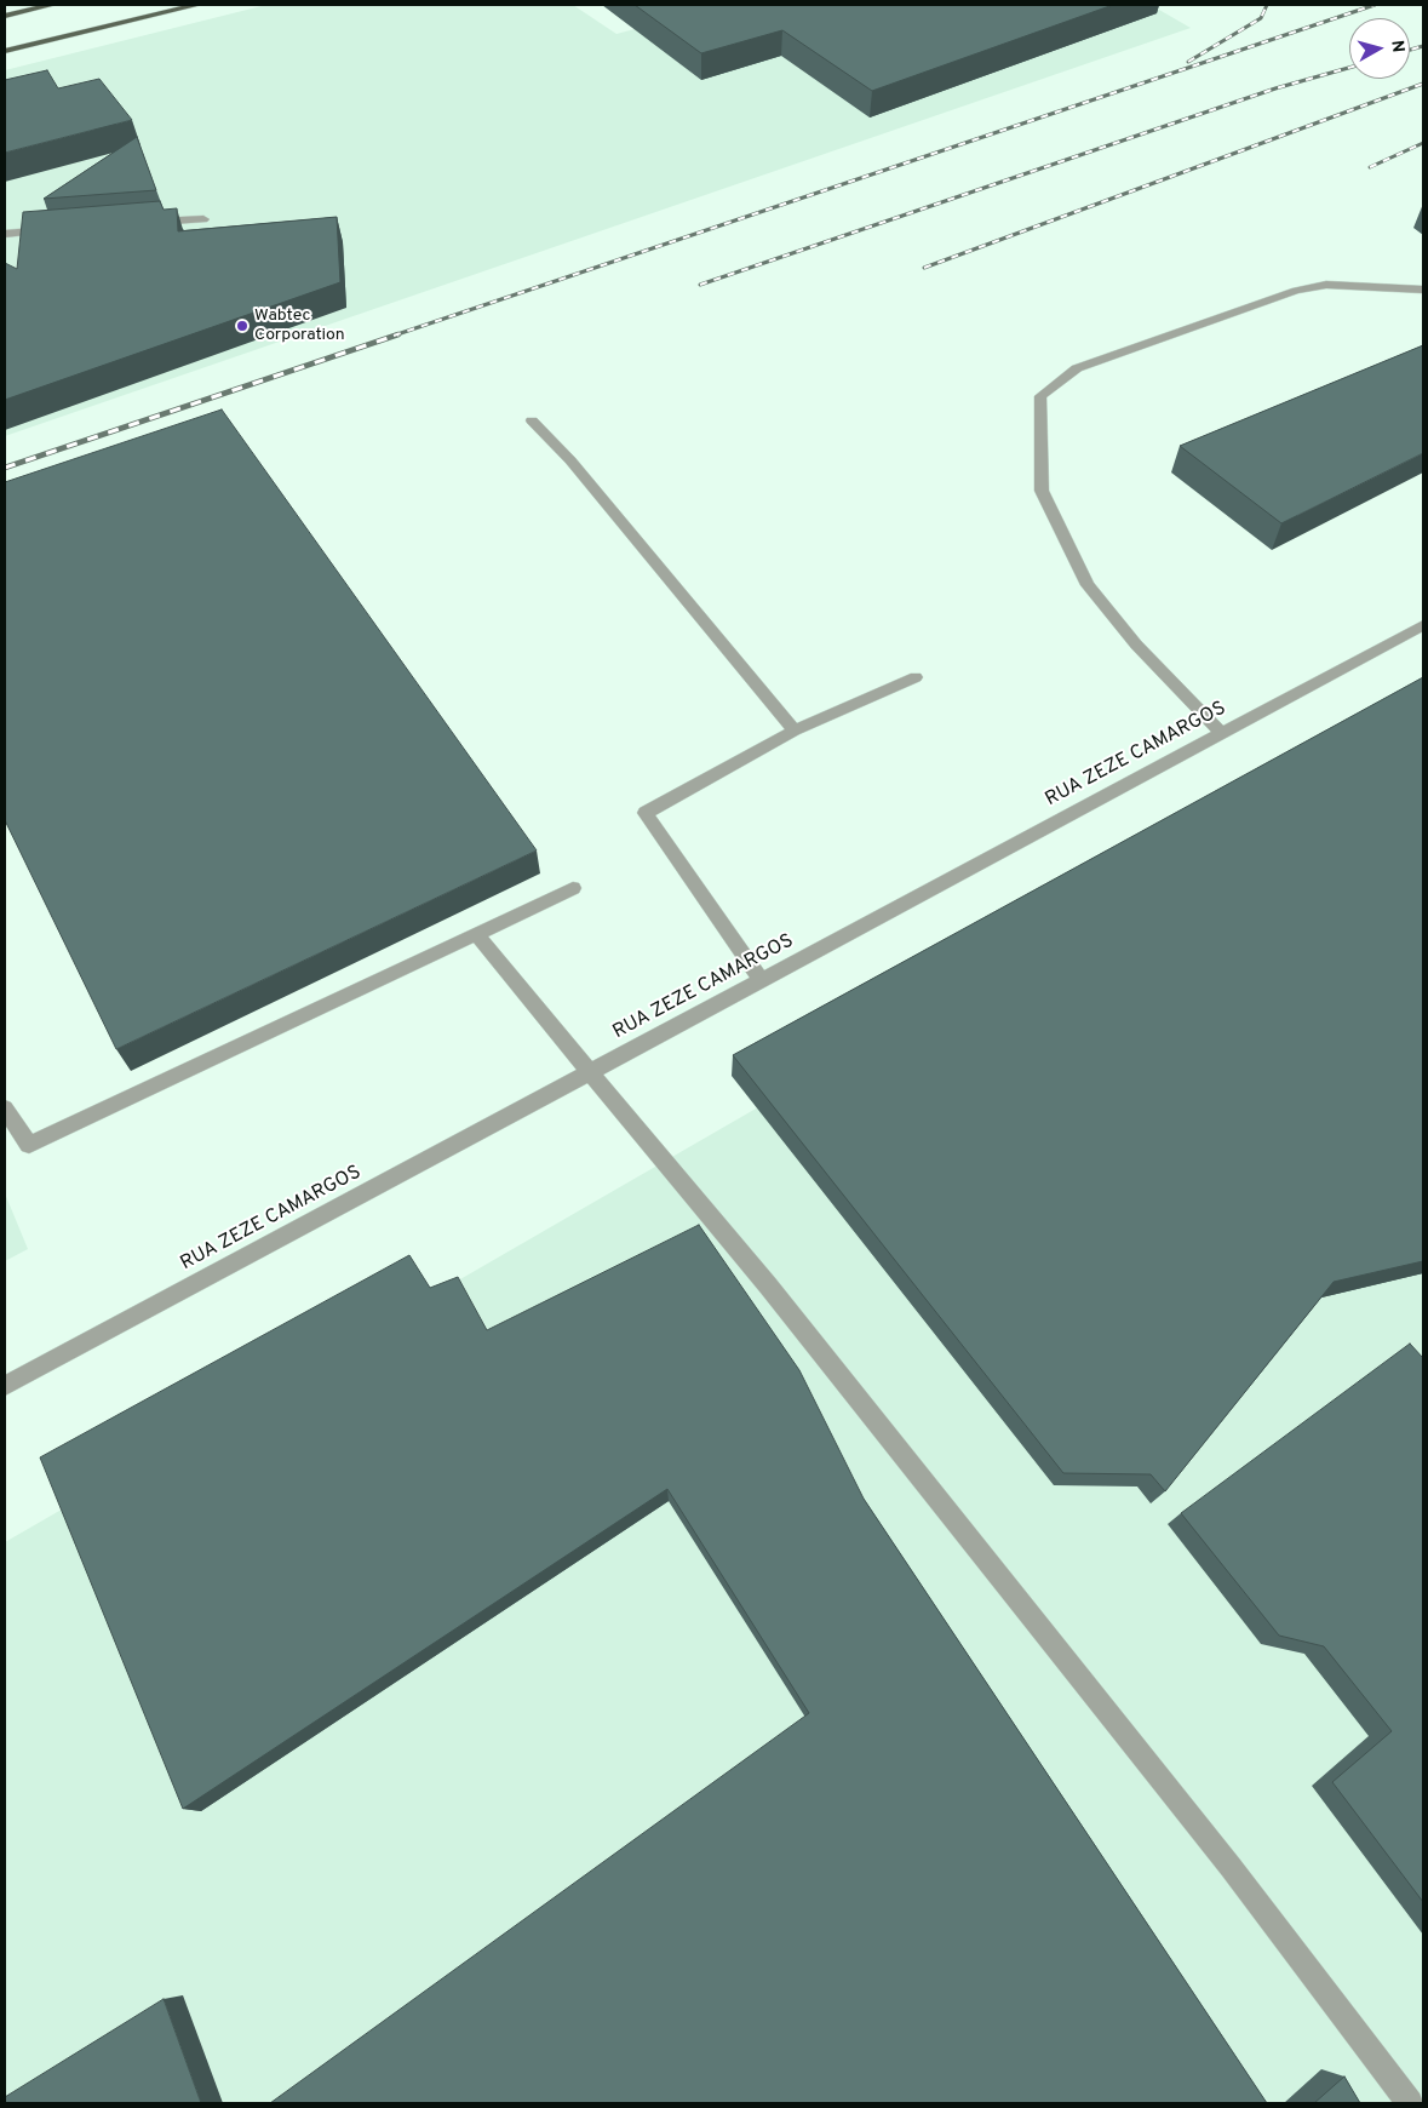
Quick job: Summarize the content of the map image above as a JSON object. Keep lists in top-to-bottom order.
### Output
{
  "streets": {
    "street": ["RUA ZEZE CAMARGOS"]
  },
  "places": ["Wabtec Corporation"],
  "north": "right"
}
